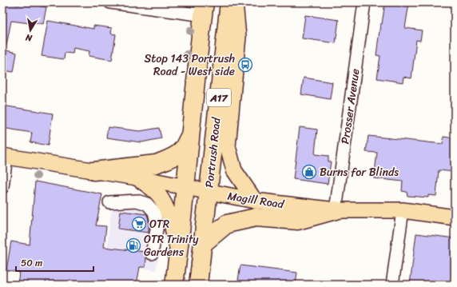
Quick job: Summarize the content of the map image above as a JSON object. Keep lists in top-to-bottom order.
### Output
{
  "streets": {
    "highway": ["A17", "Portrush Road"],
    "main road": ["Magill Road"],
    "street": ["Prosser Avenue"]
  },
  "crossings": [
    ["Prosser Avenue", "Magill Road"],
    ["Portrush Road", "Magill Road"]
  ],
  "places": {
    "bus stop": ["Stop 143 Portrush Road - West side"],
    "shop": ["Burns for Blinds"],
    "supermarket": ["OTR"],
    "fuel station": ["OTR Trinity Gardens"]
  },
  "scale_bar": "50 m",
  "north": "bottom"
}
